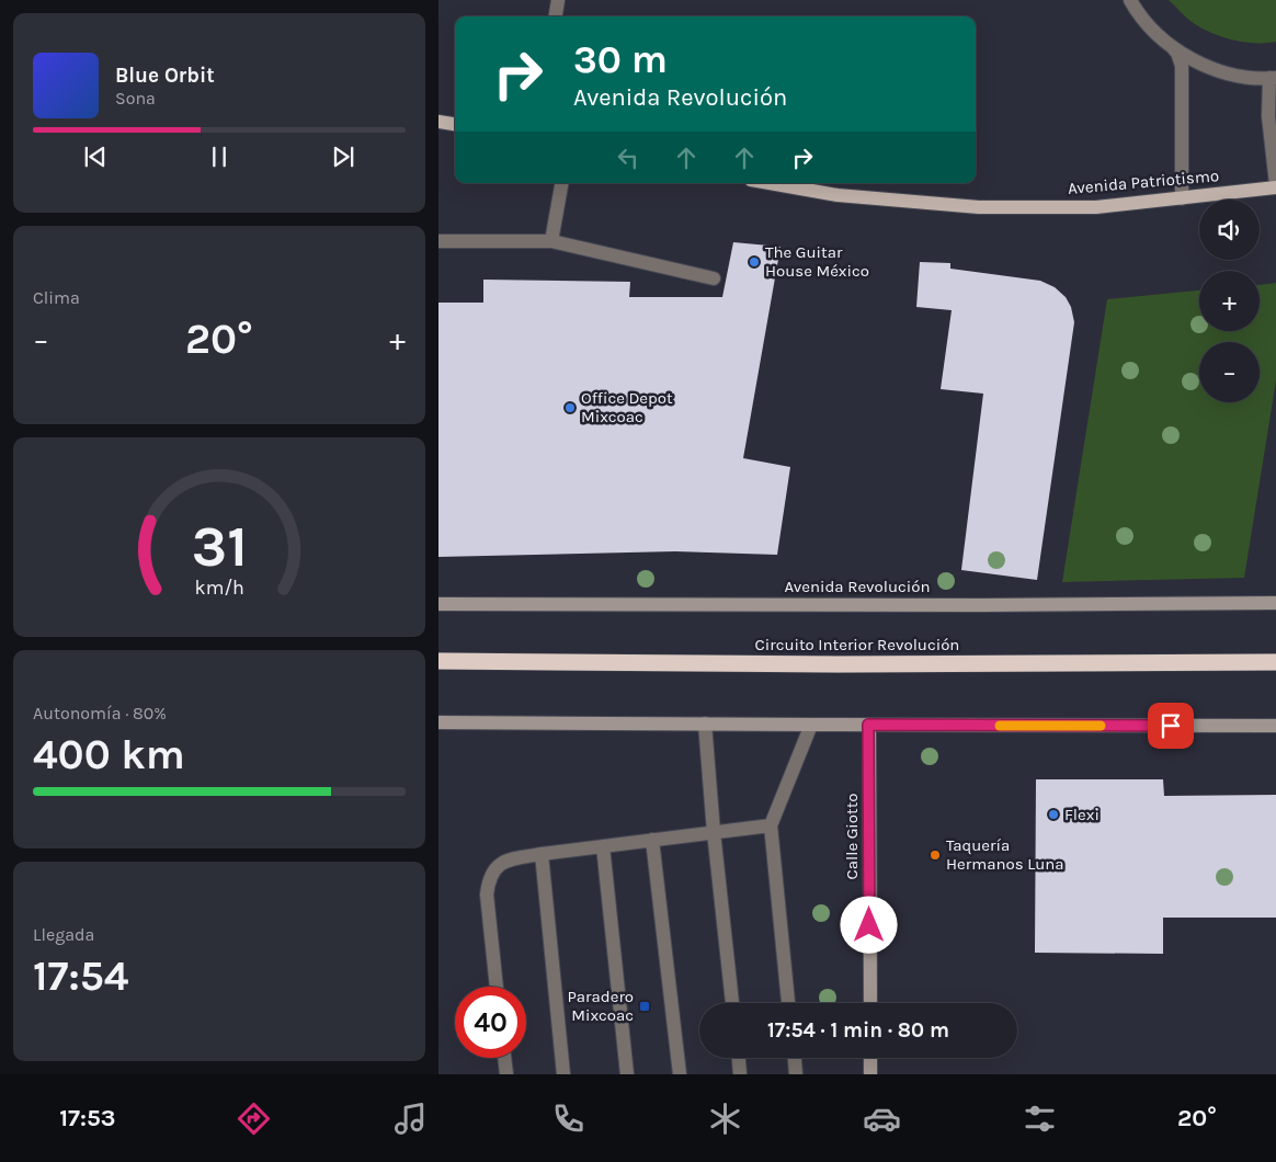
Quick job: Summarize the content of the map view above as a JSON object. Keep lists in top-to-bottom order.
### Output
{
  "streets": {
    "highway": ["Circuito Interior Revolución"],
    "main road": ["Avenida Patriotismo", "Avenida Revolución", "Calle Giotto"]
  },
  "places": {
    "other": [
      "The Guitar House México",
      "Office Depot Mixcoac",
      "Flexi",
      "Taquería Hermanos Luna"
    ],
    "transit": ["Paradero Mixcoac"]
  },
  "page": {
    "turn": ["30 m", "Avenida Revolución"],
    "song": ["Blue Orbit", "Sona"],
    "map_buttons": ["+", "−"],
    "tile": [
      "Clima",
      ["Autonomía · 80%", "400 km"],
      ["Llegada", "17:54"]
    ],
    "heat": ["−", "20°", "+"],
    "limit": "40",
    "trip": "17:54 · 1 min · 80 m",
    "tabs": ["17:53", "20°"],
    "gauge": ["31", "km/h"]
  }
}
